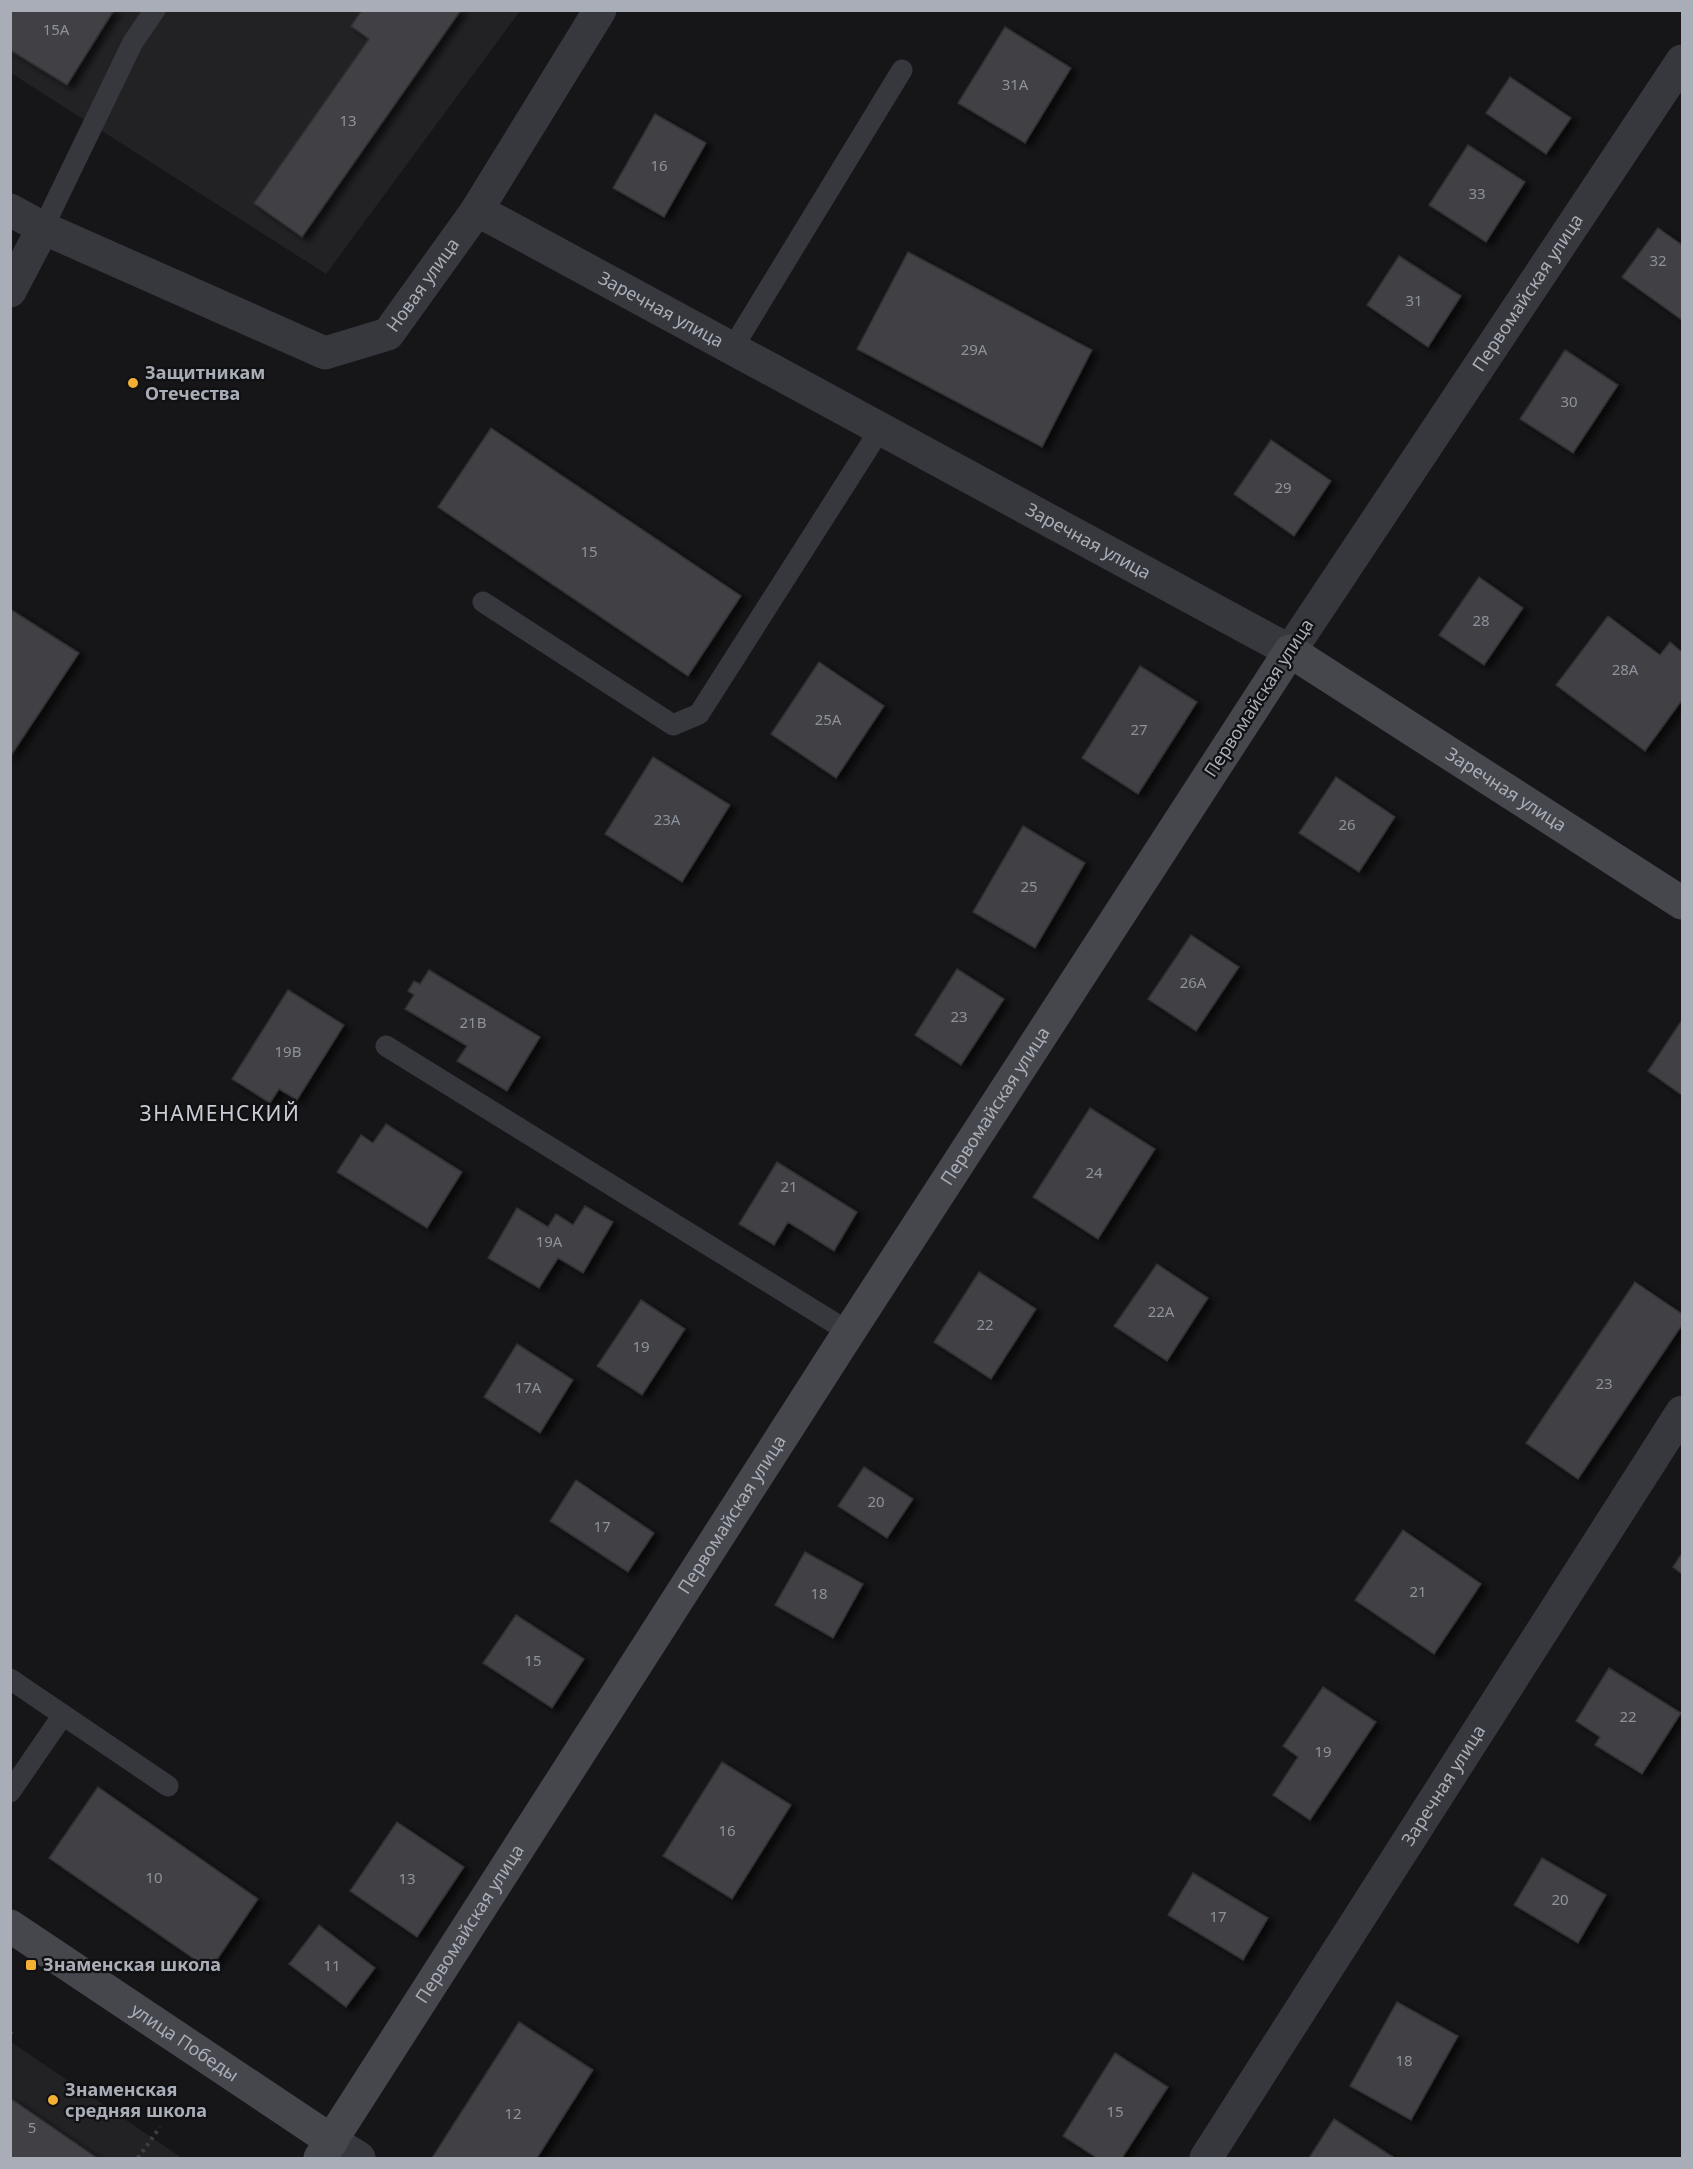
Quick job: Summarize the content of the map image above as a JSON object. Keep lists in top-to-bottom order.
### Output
{
  "streets": {
    "main road": ["Первомайская улица", "Заречная улица", "улица Победы"],
    "street": ["Новая улица"]
  },
  "crossings": [
    ["Новая улица", "Заречная улица"],
    ["Первомайская улица", "Заречная улица"],
    ["Первомайская улица", "улица Победы"]
  ],
  "districts": ["ЗНАМЕНСКИЙ"],
  "places": {
    "other": ["Защитникам Отечества", "Знаменская средняя школа"],
    "transit": ["Знаменская школа"]
  },
  "house_numbers": [
    "15А",
    "31А",
    "13",
    "16",
    "33",
    "32",
    "31",
    "29А",
    "30",
    "29",
    "15",
    "28",
    "28А",
    "25А",
    "27",
    "23А",
    "26",
    "25",
    "26А",
    "23",
    "21В",
    "19В",
    "24",
    "21",
    "19А",
    "22А",
    "22",
    "19",
    "23",
    "17А",
    "20",
    "17",
    "21",
    "18",
    "15",
    "22",
    "19",
    "16",
    "10",
    "13",
    "20",
    "17",
    "11",
    "18",
    "15",
    "12",
    "5"
  ]
}
